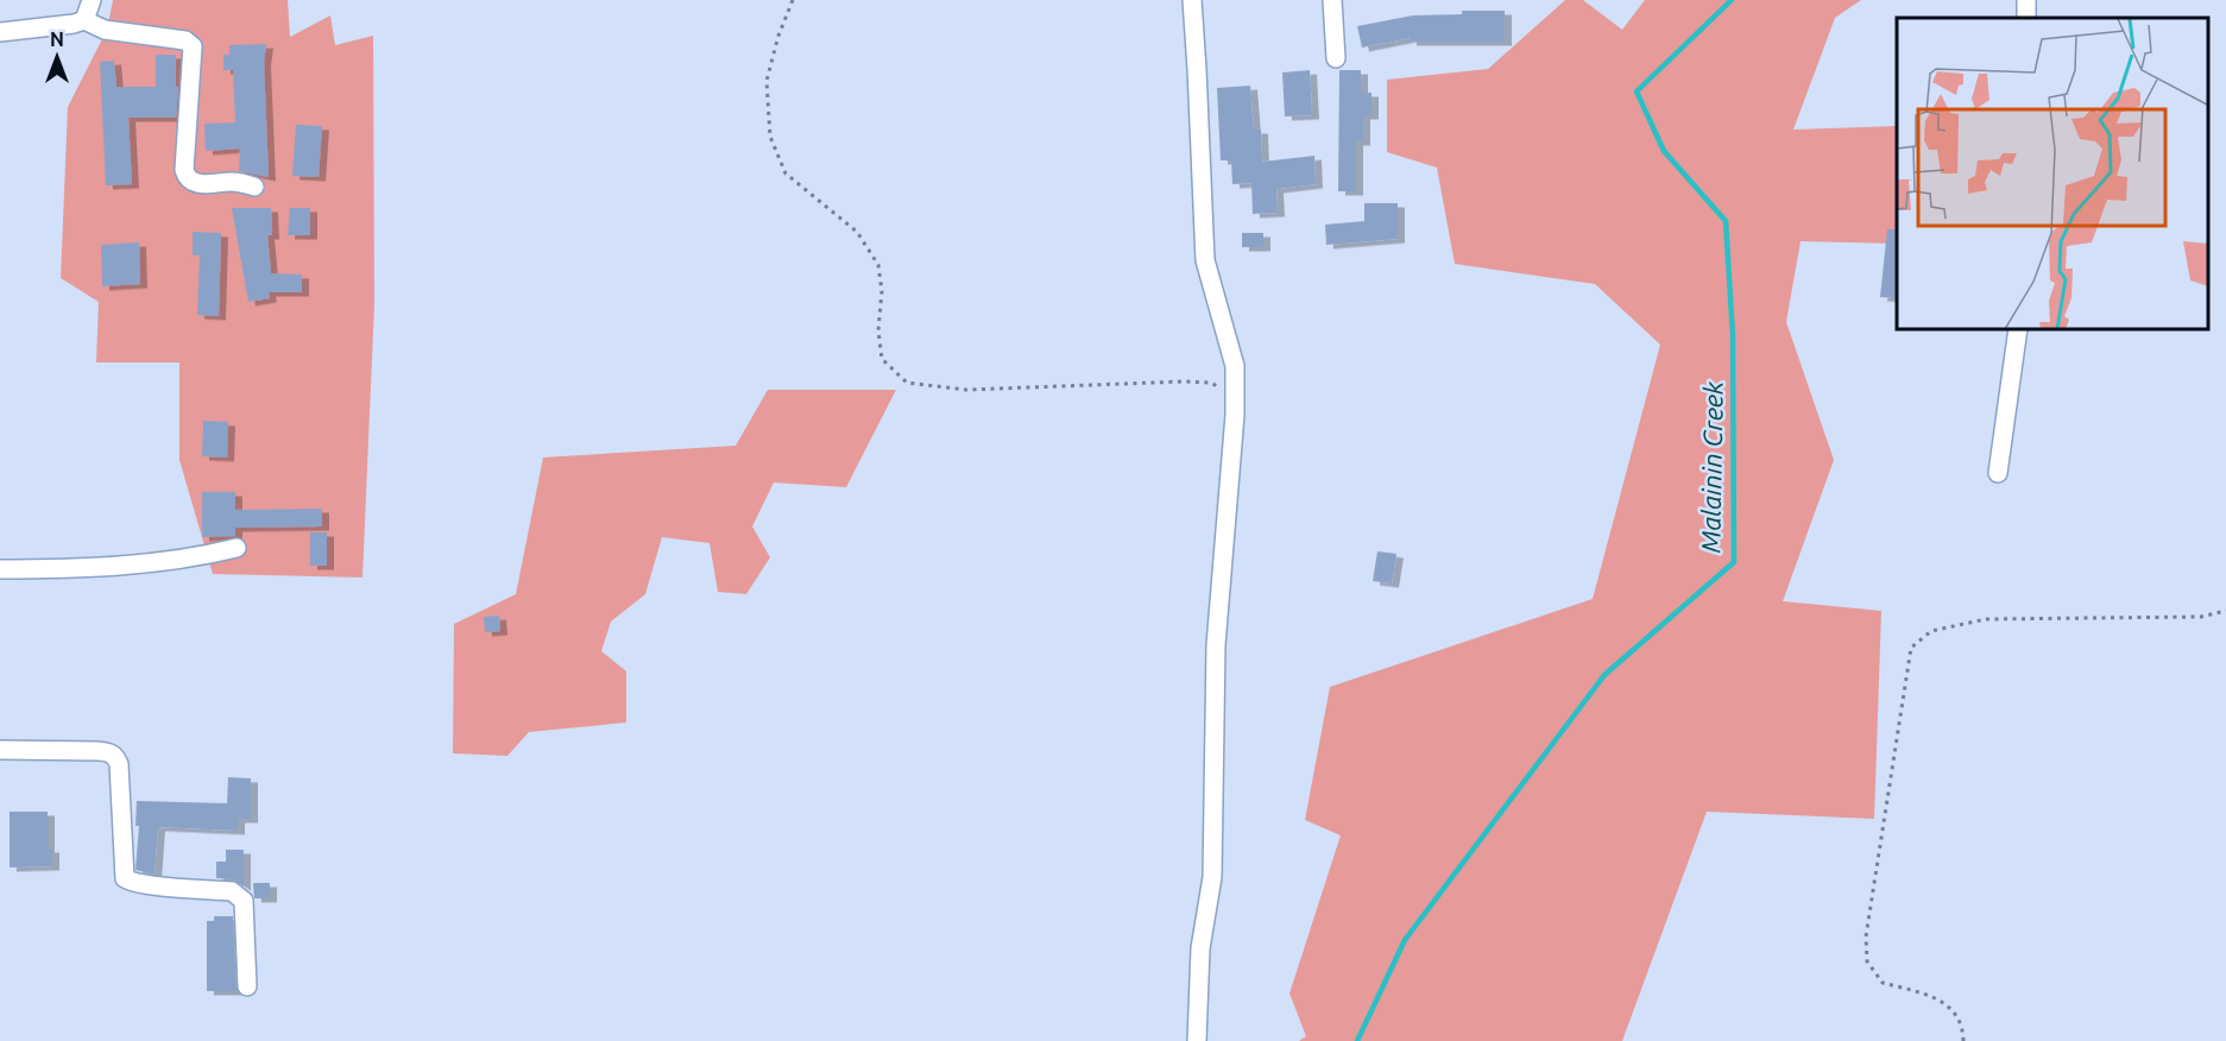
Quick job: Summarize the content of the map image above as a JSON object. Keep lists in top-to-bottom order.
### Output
{
  "water": ["Malainin Creek"],
  "north": "top"
}
